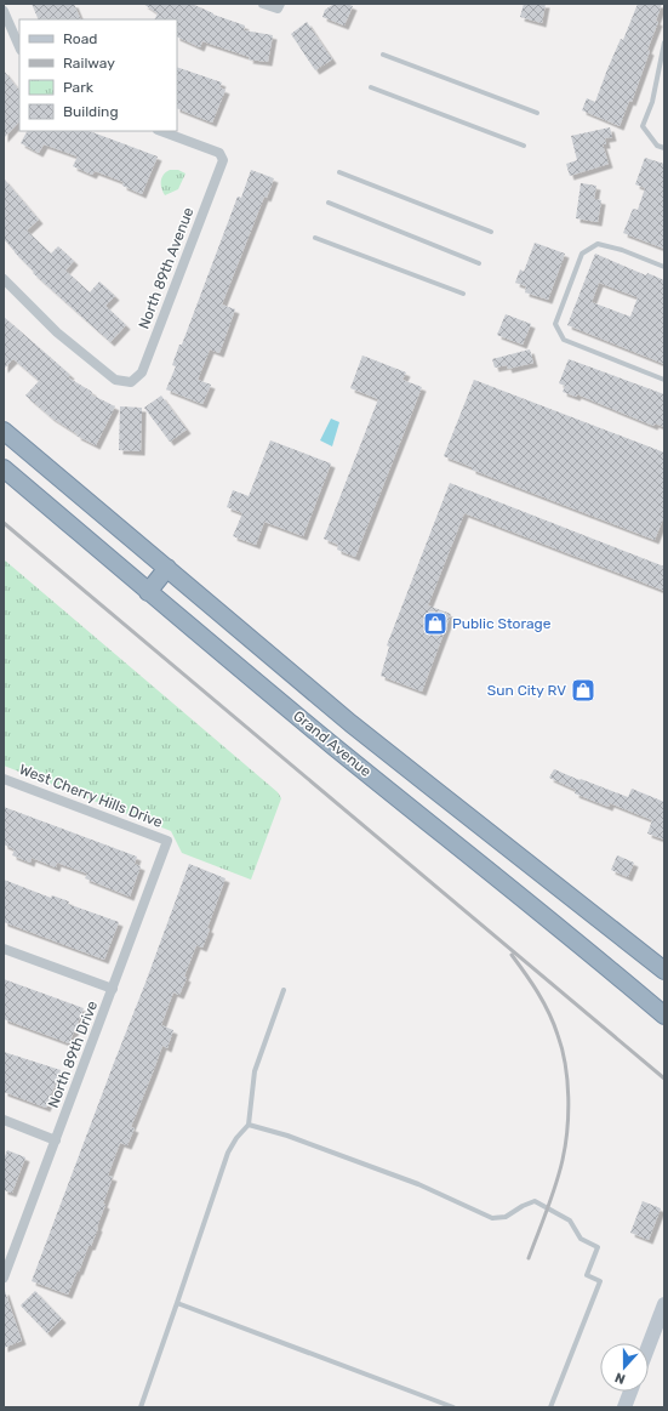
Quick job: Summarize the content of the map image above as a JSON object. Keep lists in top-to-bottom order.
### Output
{
  "streets": {
    "highway": ["Grand Avenue"],
    "street": ["North 89th Avenue", "West Cherry Hills Drive", "North 89th Drive"]
  },
  "crossings": [
    ["West Cherry Hills Drive", "North 89th Drive"]
  ],
  "places": {
    "shop": ["Public Storage", "Sun City RV"]
  },
  "legend": [
    "Road",
    "Railway",
    "Park",
    "Building"
  ],
  "north": "bottom"
}
